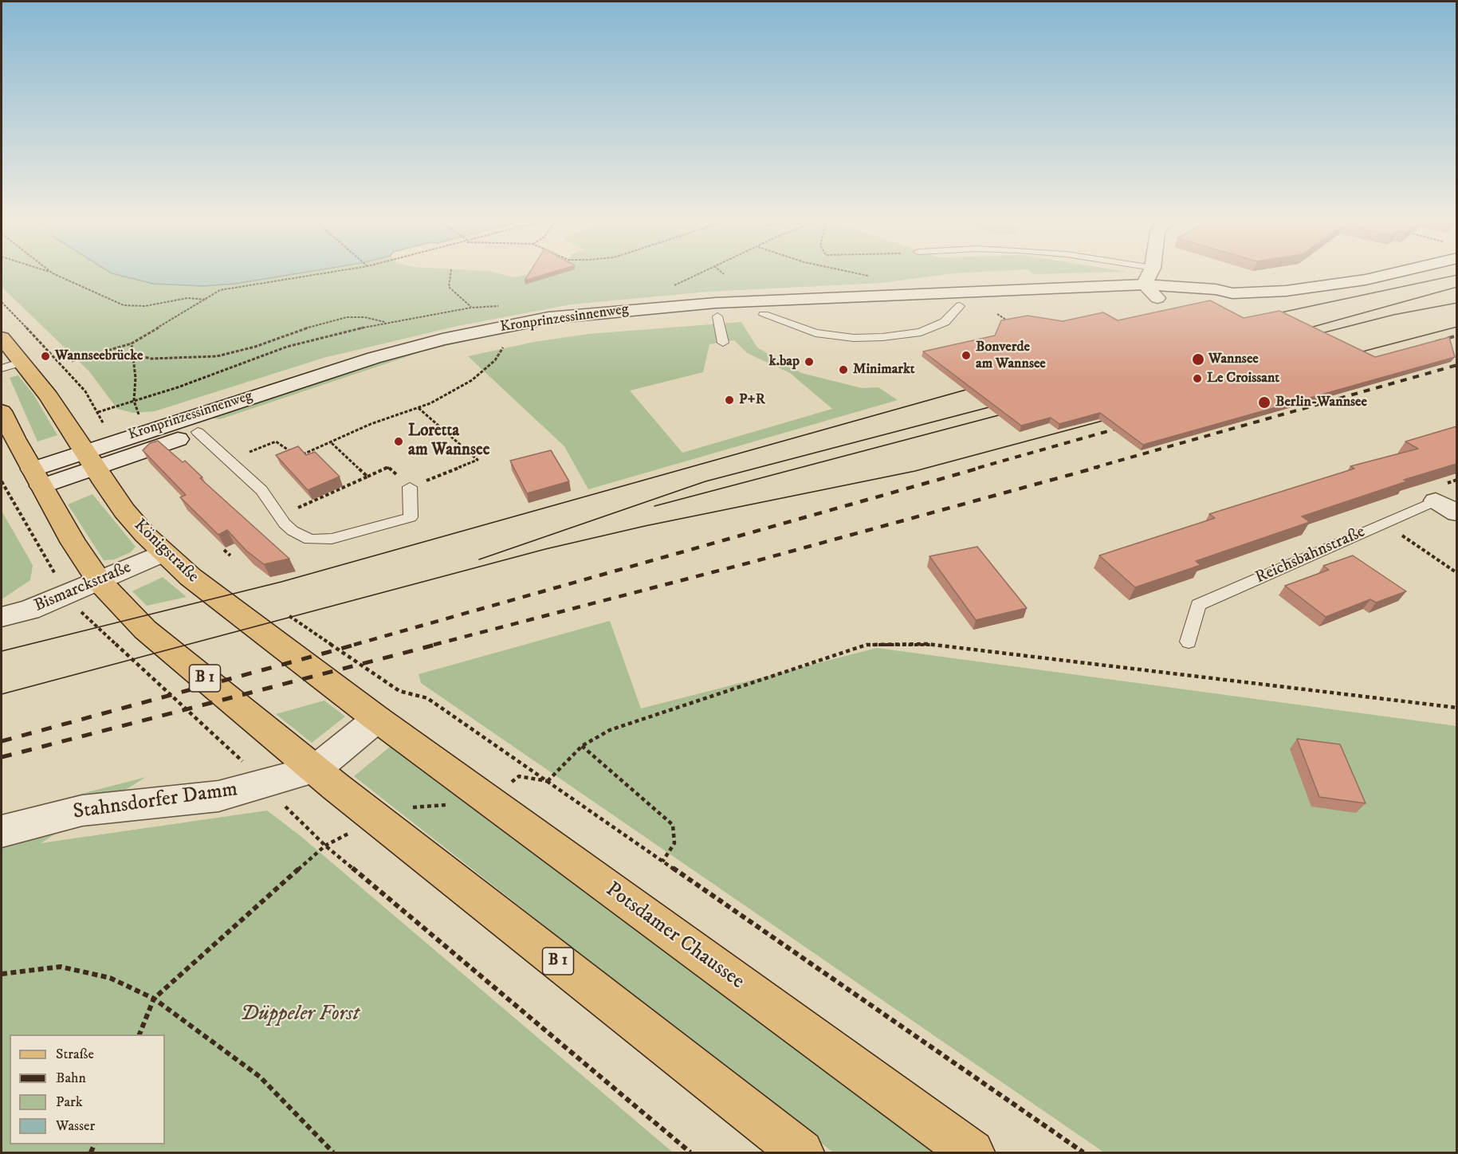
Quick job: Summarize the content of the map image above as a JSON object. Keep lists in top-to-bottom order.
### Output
{
  "streets": {
    "main road": [
      "Kronprinzessinnenweg",
      "Königstraße",
      "Reichsbahnstraße",
      "Bismarckstraße",
      "B 1",
      "Stahnsdorfer Damm",
      "Potsdamer Chaussee"
    ]
  },
  "crossings": [
    ["Kronprinzessinnenweg", "Königstraße"],
    ["Kronprinzessinnenweg", "B 1"],
    ["Königstraße", "Bismarckstraße"],
    ["Königstraße", "Stahnsdorfer Damm"],
    ["Königstraße", "Potsdamer Chaussee"],
    ["Bismarckstraße", "B 1"],
    ["B 1", "Stahnsdorfer Damm"],
    ["Stahnsdorfer Damm", "Potsdamer Chaussee"]
  ],
  "parks": ["Düppeler Forst"],
  "places": [
    "Bonverde am Wannsee",
    "Wannseebrücke",
    "Wannsee",
    "k.bap",
    "Minimarkt",
    "Le Croissant",
    "P+R",
    "Berlin-Wannsee",
    "Loretta am Wannsee"
  ],
  "legend": [
    "Straße",
    "Bahn",
    "Park",
    "Wasser"
  ]
}
